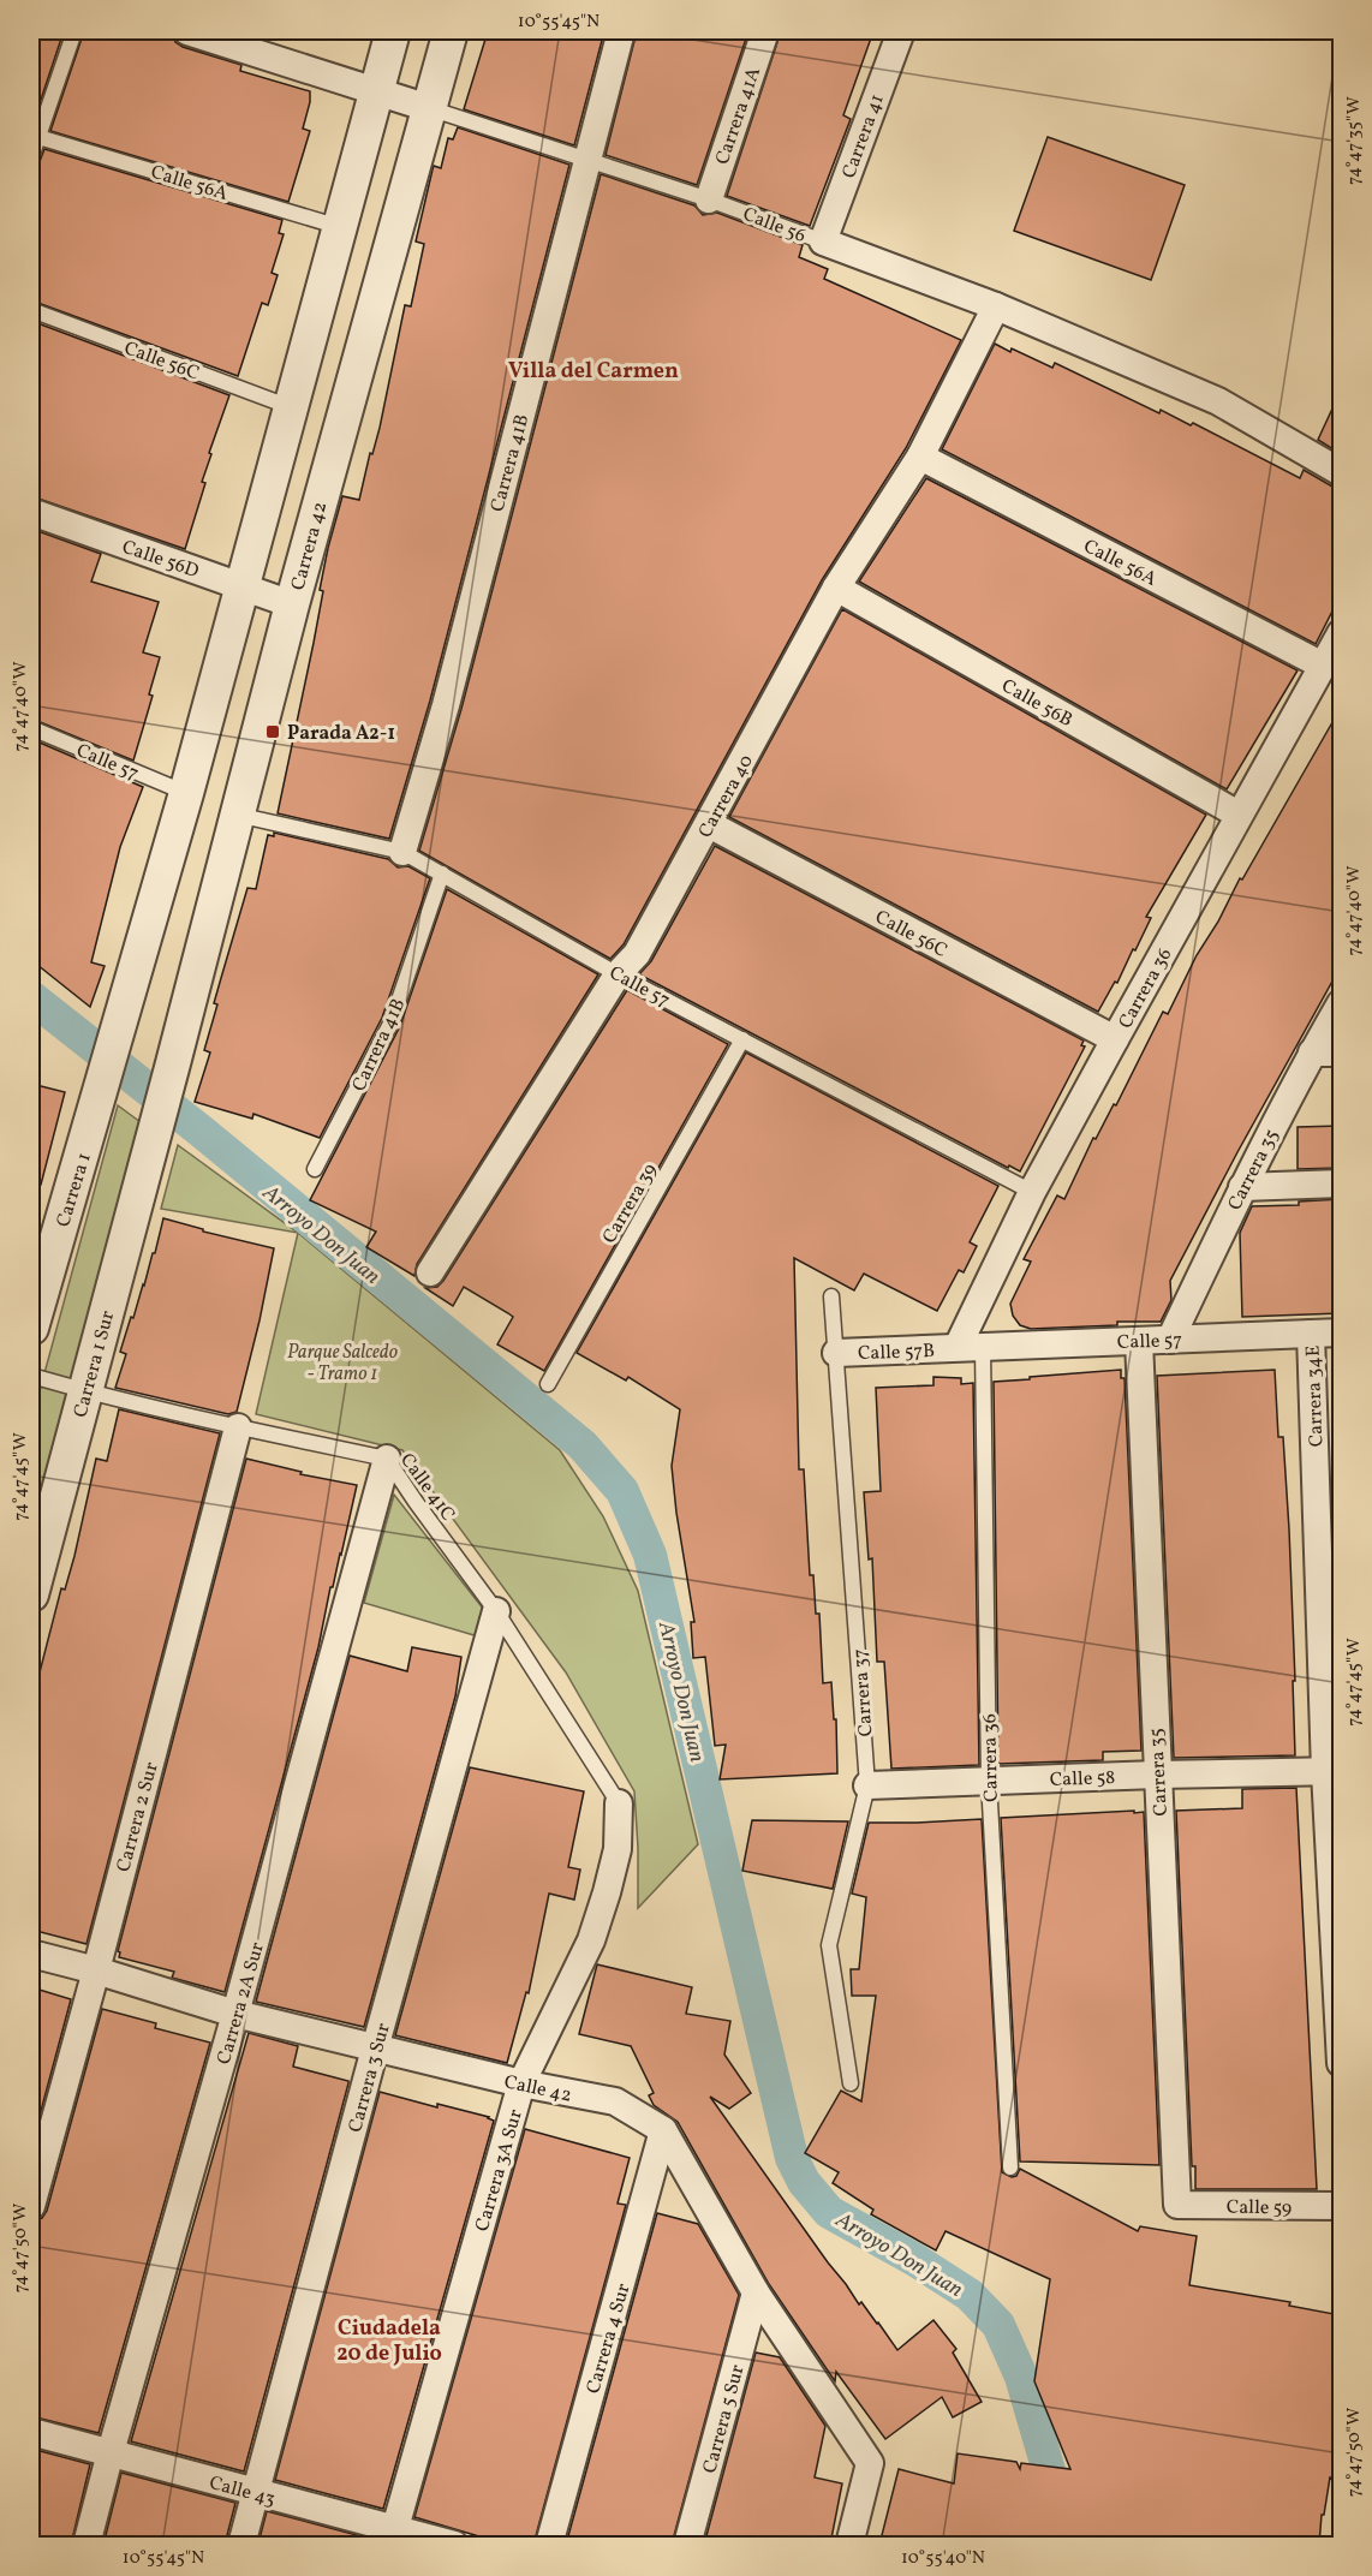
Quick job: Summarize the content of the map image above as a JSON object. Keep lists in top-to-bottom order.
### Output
{
  "streets": {
    "street": [
      "Carrera 41A",
      "Carrera 41",
      "Calle 56A",
      "Calle 56",
      "Calle 56C",
      "Carrera 41B",
      "Carrera 42",
      "Calle 56D",
      "Calle 56B",
      "Calle 57",
      "Carrera 40",
      "Carrera 36",
      "Carrera 35",
      "Carrera 1",
      "Calle 57B",
      "Carrera 1 Sur",
      "Carrera 34E",
      "Calle 58",
      "Carrera 2 Sur",
      "Carrera 2A Sur",
      "Carrera 3 Sur",
      "Calle 42",
      "Carrera 3A Sur",
      "Calle 59",
      "Carrera 4 Sur",
      "Carrera 5 Sur",
      "Calle 43"
    ],
    "lane": ["Carrera 39", "Calle 41C", "Carrera 37"]
  },
  "crossings": [
    ["Carrera 41A", "Calle 56"],
    ["Carrera 41", "Calle 56"],
    ["Calle 56A", "Carrera 40"],
    ["Calle 56A", "Carrera 36"],
    ["Calle 56", "Carrera 41B"],
    ["Calle 56", "Carrera 42"],
    ["Calle 56", "Carrera 40"],
    ["Calle 56C", "Carrera 40"],
    ["Calle 56C", "Carrera 36"],
    ["Carrera 41B", "Calle 57"],
    ["Carrera 42", "Calle 56D"],
    ["Carrera 42", "Calle 57"],
    ["Carrera 42", "Carrera 1 Sur"],
    ["Calle 56B", "Carrera 40"],
    ["Calle 56B", "Carrera 36"],
    ["Calle 57", "Carrera 40"],
    ["Calle 57", "Carrera 36"],
    ["Calle 57", "Carrera 35"],
    ["Calle 57", "Carrera 1"],
    ["Calle 57", "Carrera 39"],
    ["Calle 57", "Calle 57B"],
    ["Calle 57", "Carrera 34E"],
    ["Carrera 36", "Calle 57B"],
    ["Carrera 36", "Calle 58"],
    ["Carrera 35", "Calle 58"],
    ["Carrera 35", "Calle 59"],
    ["Calle 57B", "Carrera 37"],
    ["Carrera 1 Sur", "Calle 41C"],
    ["Carrera 34E", "Calle 58"],
    ["Calle 41C", "Carrera 2 Sur"],
    ["Calle 41C", "Carrera 2A Sur"],
    ["Calle 41C", "Carrera 3 Sur"],
    ["Calle 41C", "Carrera 3A Sur"],
    ["Carrera 37", "Calle 58"],
    ["Carrera 2 Sur", "Calle 42"],
    ["Carrera 2A Sur", "Calle 42"],
    ["Carrera 2A Sur", "Calle 43"],
    ["Carrera 3 Sur", "Calle 42"],
    ["Carrera 3 Sur", "Calle 43"],
    ["Calle 42", "Carrera 3A Sur"],
    ["Calle 42", "Carrera 4 Sur"],
    ["Calle 42", "Carrera 5 Sur"],
    ["Carrera 3A Sur", "Calle 43"]
  ],
  "districts": ["Villa del Carmen", "Ciudadela 20 de Julio"],
  "water": ["Arroyo Don Juan"],
  "parks": ["Parque Salcedo - Tramo 1"],
  "places": {
    "transit": ["Parada A2-1"]
  },
  "coordinates": [
    "10°55'45\"N",
    "74°47'35\"W",
    "74°47'40\"W",
    "74°47'45\"W",
    "74°47'50\"W",
    "10°55'40\"N"
  ]
}
